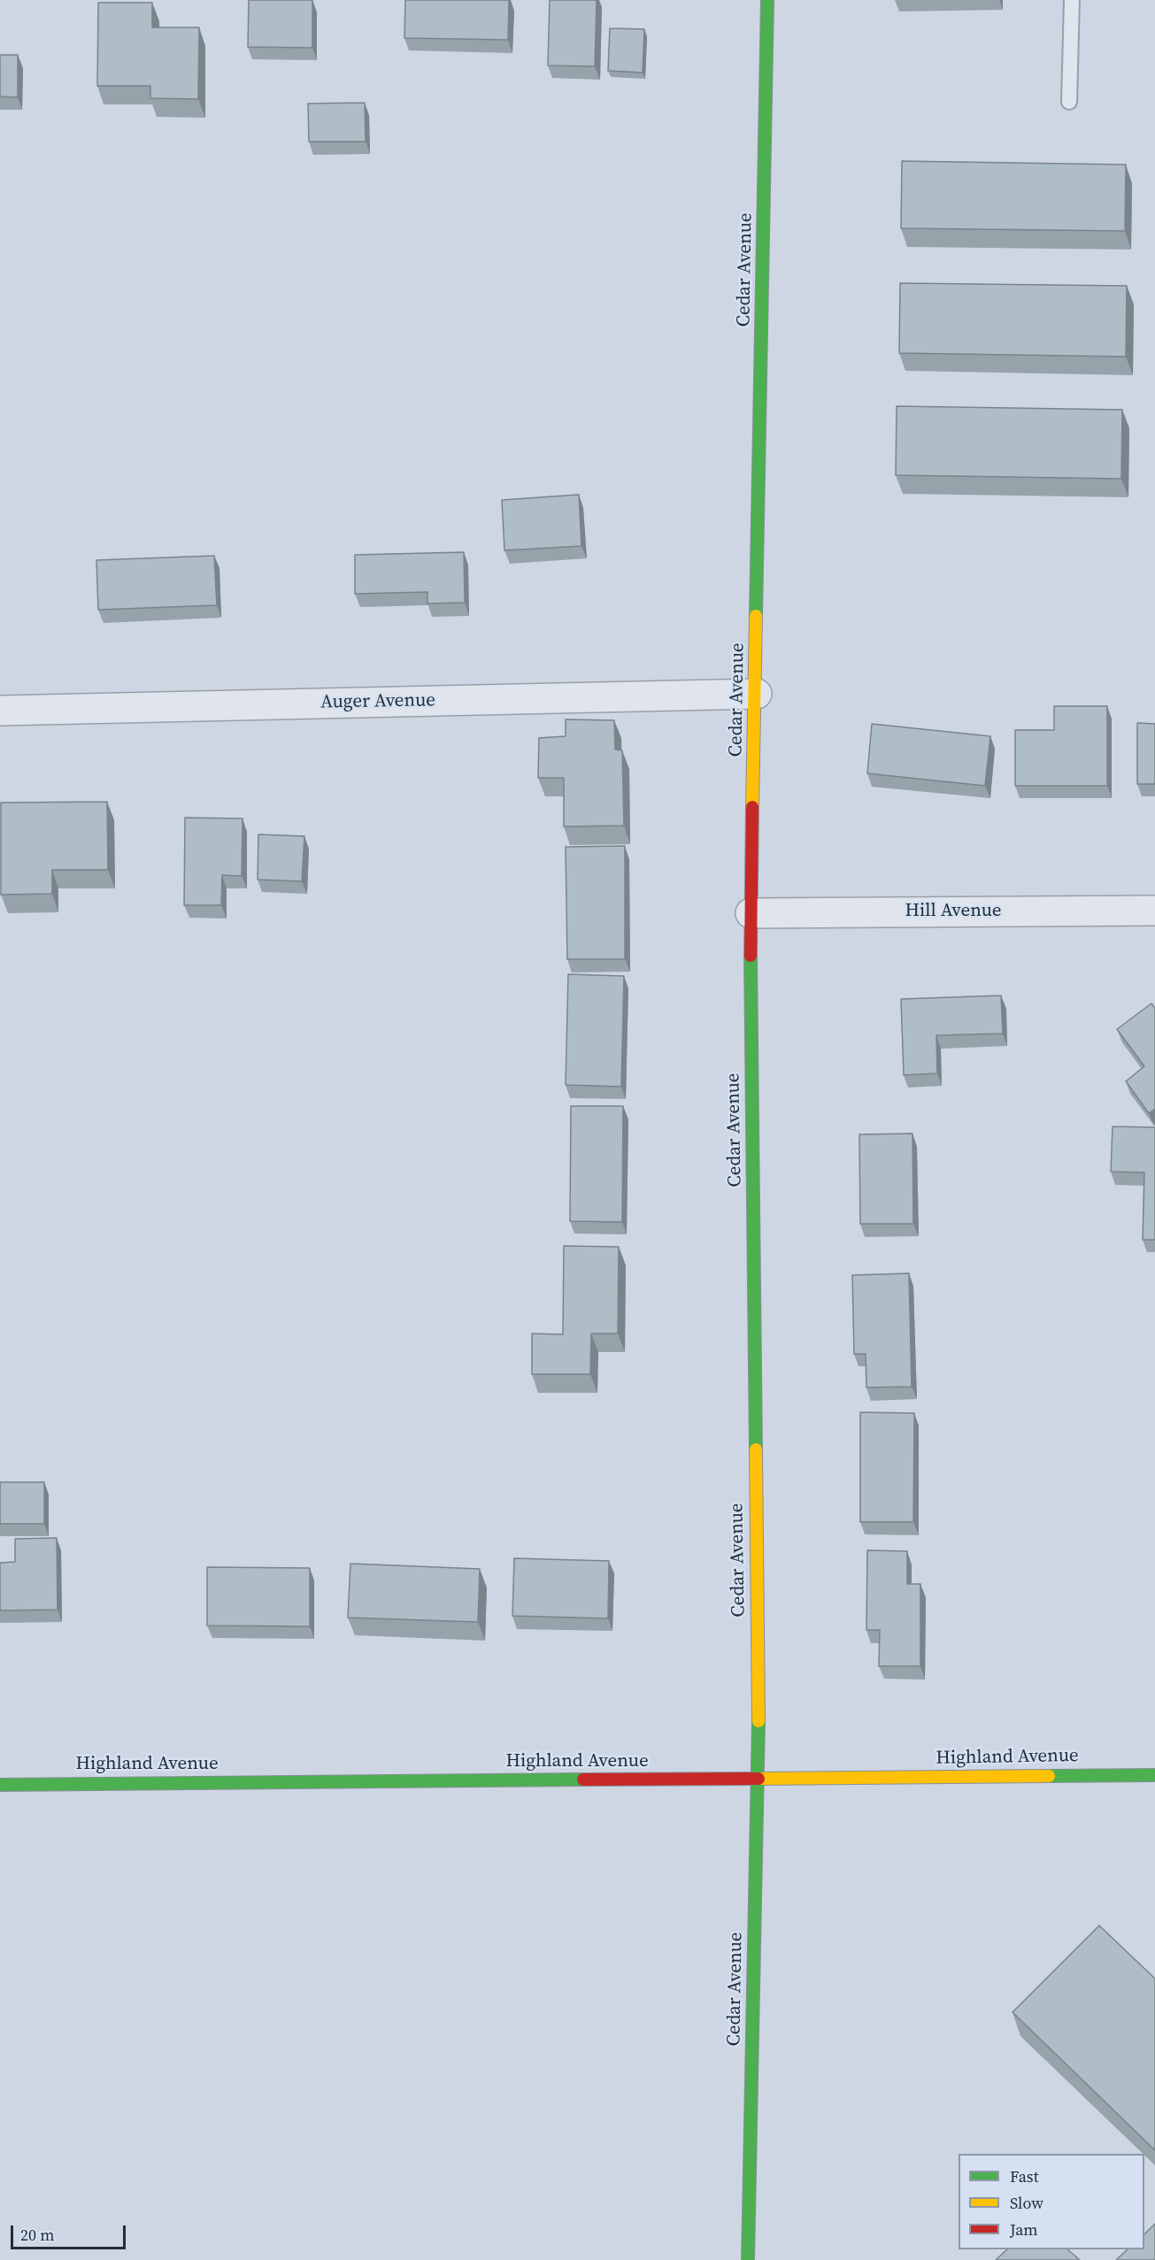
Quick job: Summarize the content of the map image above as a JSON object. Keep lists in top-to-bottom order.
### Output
{
  "streets": {
    "street": [
      "Cedar Avenue",
      "Auger Avenue",
      "Hill Avenue",
      "Highland Avenue"
    ]
  },
  "crossings": [
    ["Cedar Avenue", "Auger Avenue"],
    ["Cedar Avenue", "Hill Avenue"],
    ["Cedar Avenue", "Highland Avenue"]
  ],
  "legend": ["Fast", "Slow", "Jam"],
  "scale_bar": "20 m"
}
